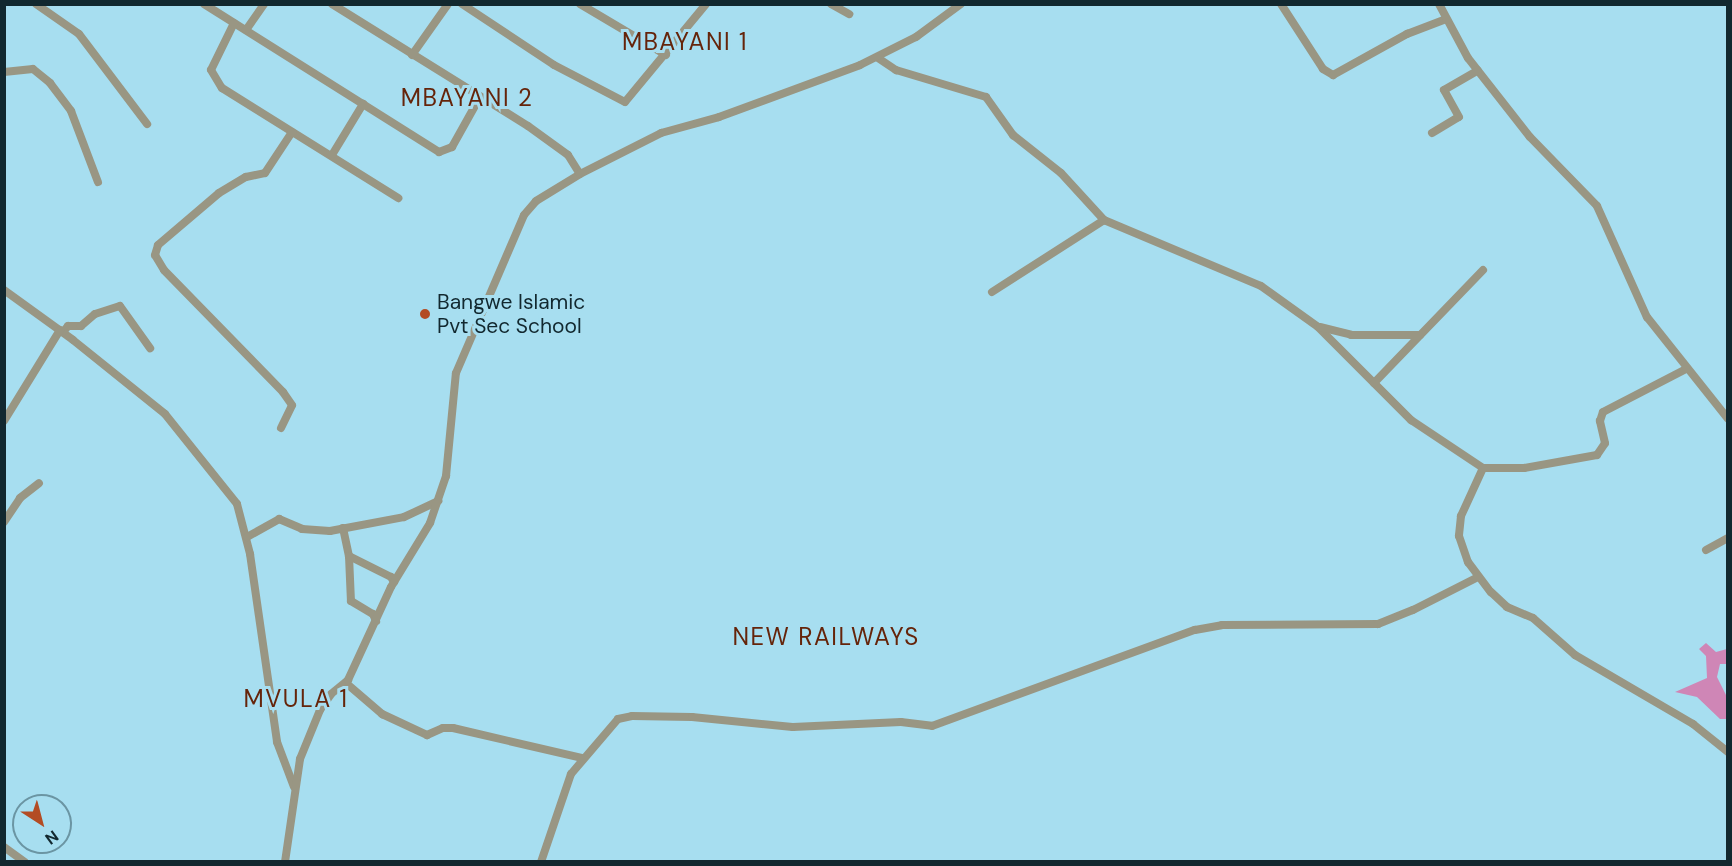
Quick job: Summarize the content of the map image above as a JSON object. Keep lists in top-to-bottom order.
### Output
{
  "districts": [
    "MBAYANI 1",
    "MBAYANI 2",
    "NEW RAILWAYS",
    "MVULA 1"
  ],
  "places": ["Bangwe Islamic Pvt Sec School"],
  "north": "bottom right"
}
